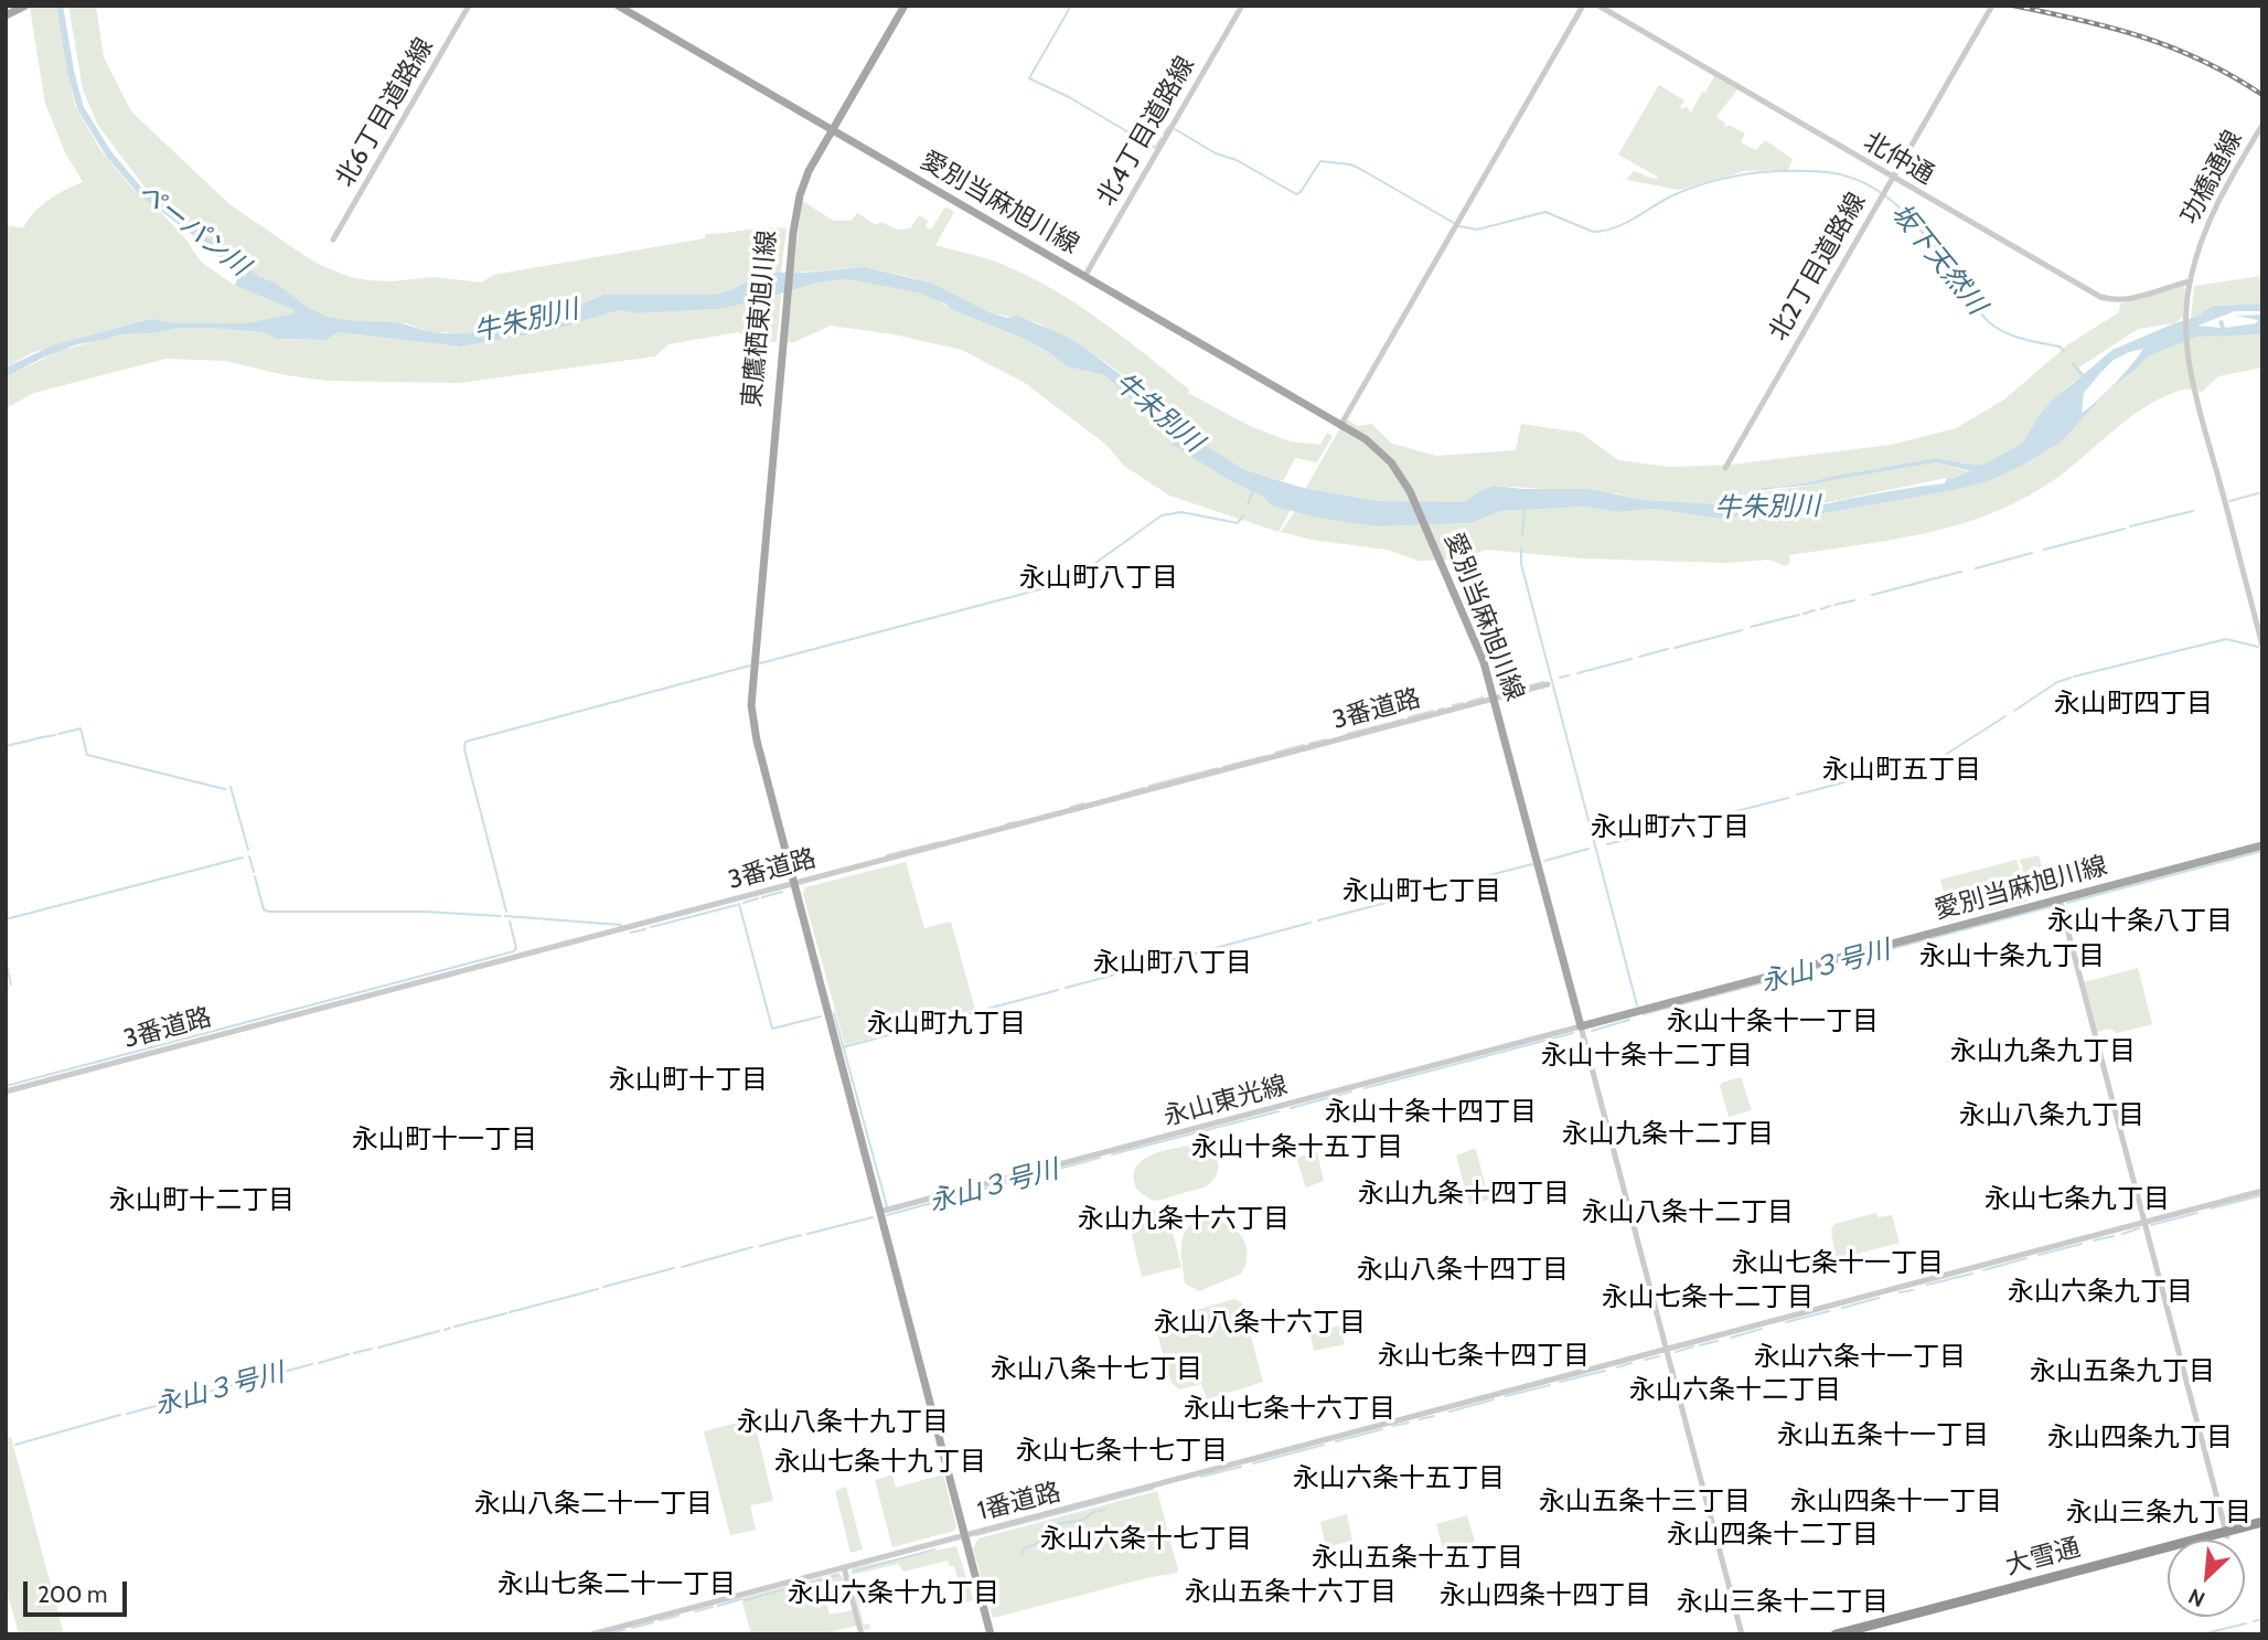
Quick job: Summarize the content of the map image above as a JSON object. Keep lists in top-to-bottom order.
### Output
{
  "streets": {
    "highway": ["大雪通"],
    "main road": ["愛別当麻旭川線", "東鷹栖東旭川線"],
    "street": [
      "北6丁目道路線",
      "北4丁目道路線",
      "北仲通",
      "功橋通線",
      "北2丁目道路線",
      "3番道路",
      "永山東光線",
      "1番道路"
    ]
  },
  "crossings": [
    ["北4丁目道路線", "愛別当麻旭川線"],
    ["北仲通", "功橋通線"],
    ["北仲通", "北2丁目道路線"],
    ["愛別当麻旭川線", "東鷹栖東旭川線"],
    ["愛別当麻旭川線", "3番道路"],
    ["愛別当麻旭川線", "永山東光線"],
    ["東鷹栖東旭川線", "3番道路"],
    ["東鷹栖東旭川線", "永山東光線"],
    ["東鷹栖東旭川線", "1番道路"]
  ],
  "districts": [
    "永山町八丁目",
    "永山町四丁目",
    "永山町五丁目",
    "永山町六丁目",
    "永山町七丁目",
    "永山十条八丁目",
    "永山十条九丁目",
    "永山町八丁目",
    "永山十条十一丁目",
    "永山町九丁目",
    "永山九条九丁目",
    "永山十条十二丁目",
    "永山町十丁目",
    "永山十条十四丁目",
    "永山八条九丁目",
    "永山九条十二丁目",
    "永山町十一丁目",
    "永山十条十五丁目",
    "永山九条十四丁目",
    "永山七条九丁目",
    "永山町十二丁目",
    "永山八条十二丁目",
    "永山九条十六丁目",
    "永山七条十一丁目",
    "永山八条十四丁目",
    "永山六条九丁目",
    "永山七条十二丁目",
    "永山八条十六丁目",
    "永山七条十四丁目",
    "永山六条十一丁目",
    "永山八条十七丁目",
    "永山五条九丁目",
    "永山六条十二丁目",
    "永山七条十六丁目",
    "永山八条十九丁目",
    "永山五条十一丁目",
    "永山四条九丁目",
    "永山七条十七丁目",
    "永山七条十九丁目",
    "永山六条十五丁目",
    "永山五条十三丁目",
    "永山四条十一丁目",
    "永山八条二十一丁目",
    "永山三条九丁目",
    "永山四条十二丁目",
    "永山六条十七丁目",
    "永山五条十五丁目",
    "永山七条二十一丁目",
    "永山五条十六丁目",
    "永山六条十九丁目",
    "永山四条十四丁目",
    "永山三条十二丁目"
  ],
  "water": [
    "ペーパン川",
    "坂下天然川",
    "牛朱別川",
    "永山３号川"
  ],
  "scale_bar": "200 m",
  "north": "bottom left"
}
